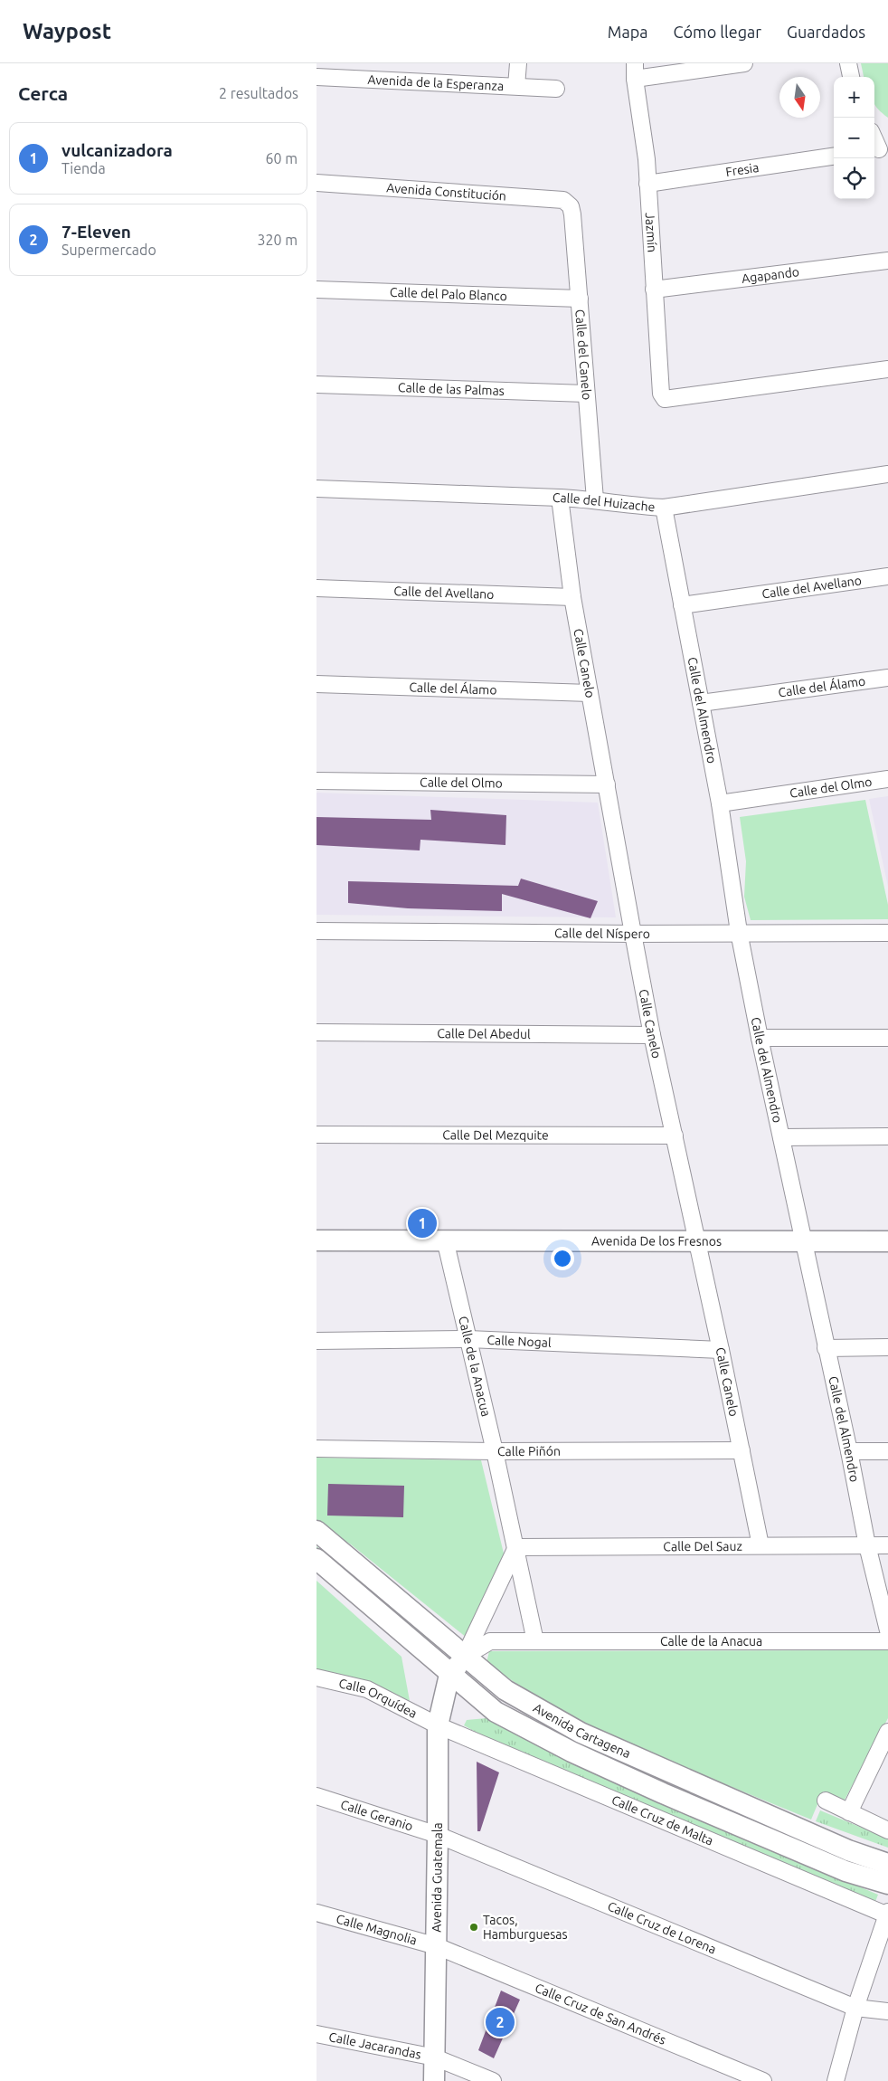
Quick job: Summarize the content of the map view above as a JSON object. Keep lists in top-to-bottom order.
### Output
{
  "streets": {
    "street": [
      "Avenida de la Esperanza",
      "Fresia",
      "Avenida Constitución",
      "Jazmín",
      "Agapando",
      "Calle del Palo Blanco",
      "Calle del Canelo",
      "Calle de las Palmas",
      "Calle del Huizache",
      "Calle del Avellano",
      "Calle Canelo",
      "Calle del Álamo",
      "Calle del Almendro",
      "Calle del Olmo",
      "Calle del Níspero",
      "Calle Del Abedul",
      "Calle Del Mezquite",
      "Avenida De los Fresnos",
      "Calle Nogal",
      "Calle de la Anacua",
      "Calle Piñón",
      "Calle Del Sauz",
      "Calle Orquídea",
      "Avenida Cartagena",
      "Calle Geranio",
      "Calle Cruz de Malta",
      "Avenida Guatemala",
      "Calle Cruz de Lorena",
      "Calle Magnolia",
      "Calle Cruz de San Andrés",
      "Calle Jacarandas"
    ]
  },
  "crossings": [
    ["Fresia", "Jazmín"],
    ["Avenida Constitución", "Calle del Canelo"],
    ["Jazmín", "Agapando"],
    ["Calle del Palo Blanco", "Calle del Canelo"],
    ["Calle del Canelo", "Calle de las Palmas"],
    ["Calle del Canelo", "Calle del Huizache"],
    ["Calle del Huizache", "Calle Canelo"],
    ["Calle del Huizache", "Calle del Almendro"],
    ["Calle del Avellano", "Calle Canelo"],
    ["Calle del Avellano", "Calle del Almendro"],
    ["Calle Canelo", "Calle del Álamo"],
    ["Calle Canelo", "Calle del Olmo"],
    ["Calle Canelo", "Calle del Níspero"],
    ["Calle Canelo", "Calle Del Abedul"],
    ["Calle Canelo", "Calle Del Mezquite"],
    ["Calle Canelo", "Avenida De los Fresnos"],
    ["Calle Canelo", "Calle Nogal"],
    ["Calle Canelo", "Calle Piñón"],
    ["Calle Canelo", "Calle Del Sauz"],
    ["Calle del Álamo", "Calle del Almendro"],
    ["Calle del Almendro", "Calle del Olmo"],
    ["Calle del Almendro", "Calle del Níspero"],
    ["Calle del Almendro", "Avenida De los Fresnos"],
    ["Calle del Almendro", "Calle Del Sauz"],
    ["Avenida De los Fresnos", "Calle de la Anacua"],
    ["Calle Nogal", "Calle de la Anacua"],
    ["Calle de la Anacua", "Calle Piñón"],
    ["Calle de la Anacua", "Calle Del Sauz"],
    ["Calle de la Anacua", "Avenida Cartagena"],
    ["Calle Orquídea", "Calle Cruz de Malta"],
    ["Calle Orquídea", "Avenida Guatemala"],
    ["Avenida Cartagena", "Avenida Guatemala"],
    ["Calle Geranio", "Avenida Guatemala"],
    ["Calle Geranio", "Calle Cruz de Lorena"],
    ["Calle Cruz de Malta", "Avenida Guatemala"],
    ["Avenida Guatemala", "Calle Cruz de Lorena"],
    ["Avenida Guatemala", "Calle Magnolia"],
    ["Avenida Guatemala", "Calle Cruz de San Andrés"],
    ["Avenida Guatemala", "Calle Jacarandas"],
    ["Calle Magnolia", "Calle Cruz de San Andrés"]
  ],
  "places": ["Tacos, Hamburguesas"],
  "north": "bottom",
  "page": {
    "header": "Waypost",
    "nav": ["Mapa", "Cómo llegar", "Guardados"],
    "heading": ["Cerca", "2 resultados"],
    "map_buttons": ["+", "−"],
    "list": [
      {
        "mark": "1",
        "name": "vulcanizadora",
        "note": "Tienda",
        "value": "60 m"
      },
      {
        "mark": "2",
        "name": "7-Eleven",
        "note": "Supermercado",
        "value": "320 m"
      }
    ],
    "pins": ["1", "2"]
  }
}
